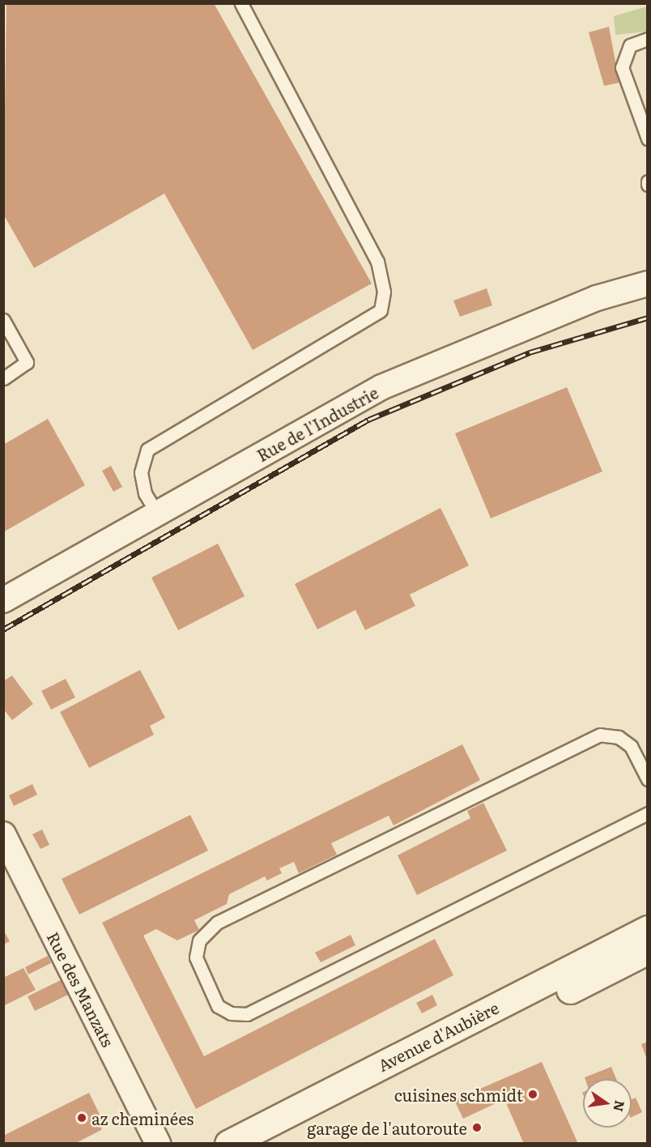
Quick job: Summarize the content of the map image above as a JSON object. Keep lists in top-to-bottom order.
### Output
{
  "streets": {
    "main road": ["Avenue d'Aubière"],
    "street": ["Rue de l'Industrie", "Rue des Manzats"]
  },
  "places": ["cuisines schmidt", "az cheminées", "garage de l'autoroute"],
  "north": "right"
}
